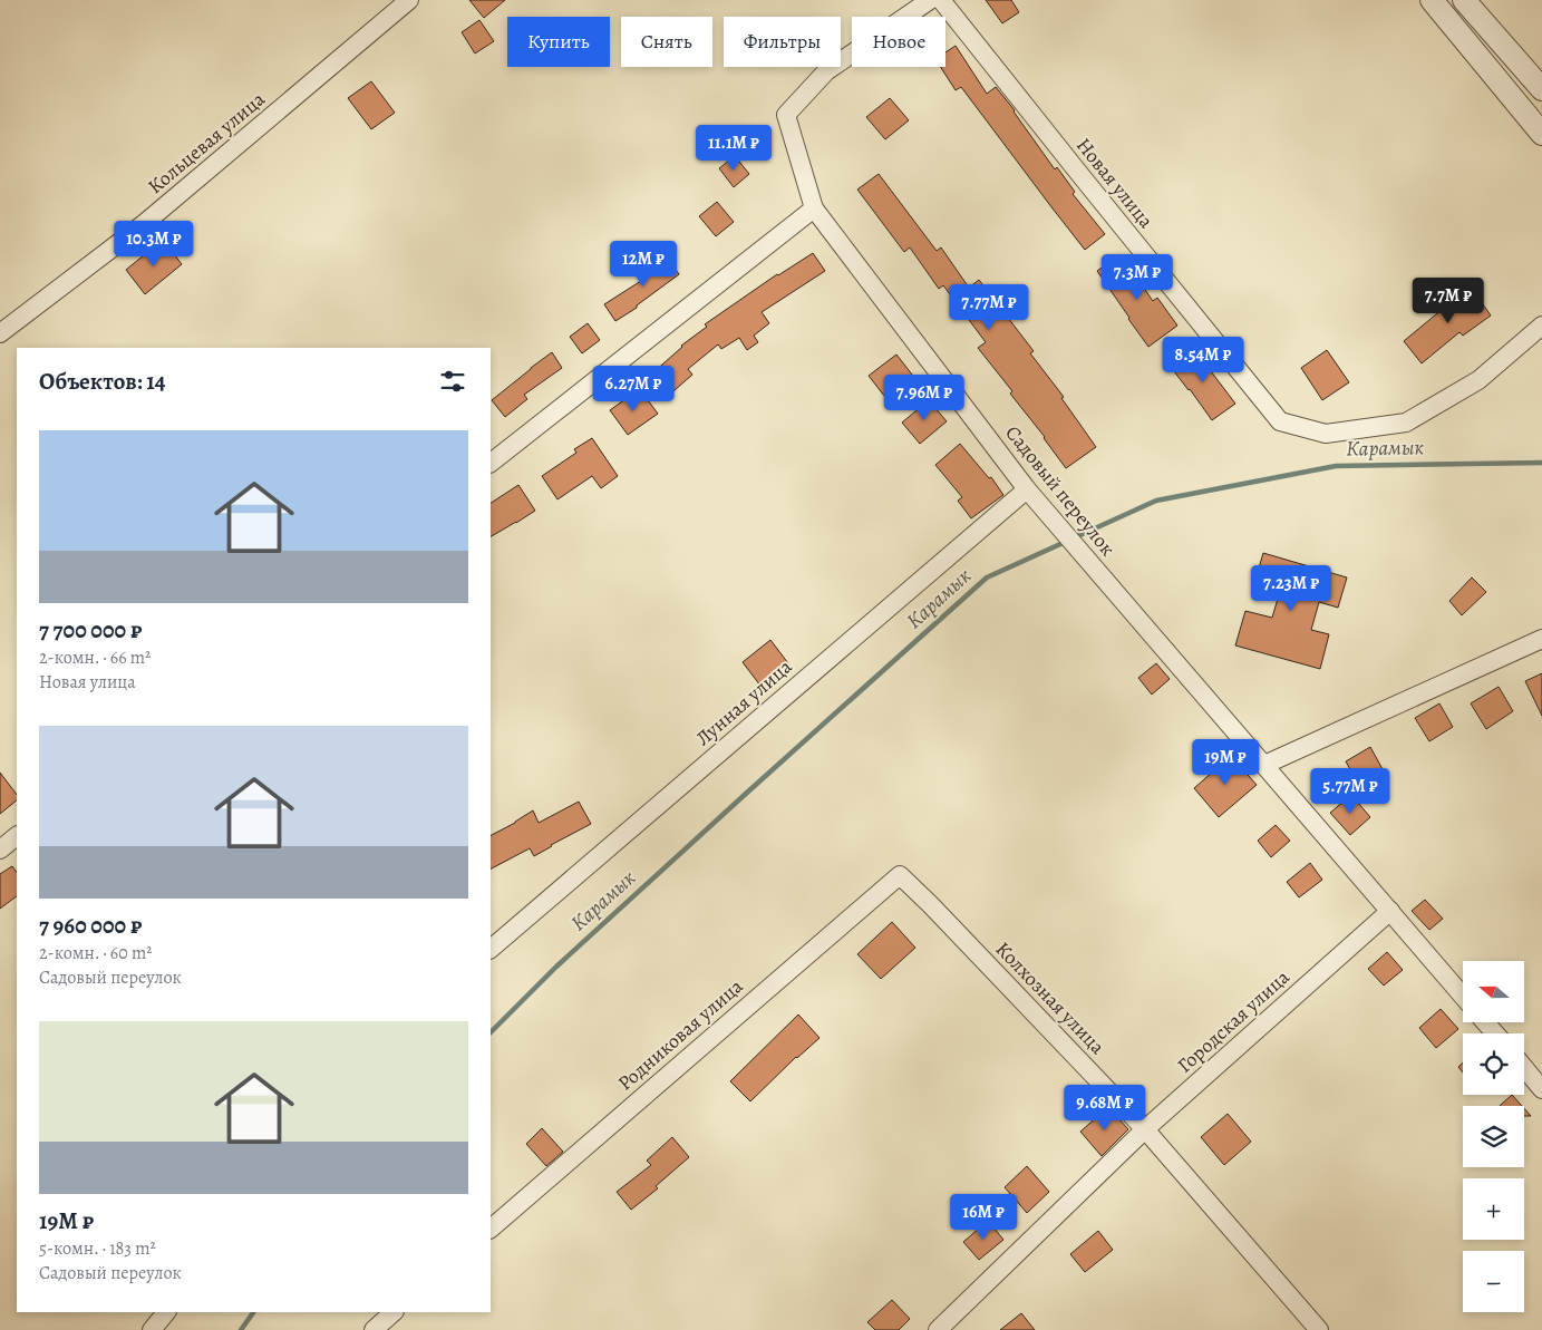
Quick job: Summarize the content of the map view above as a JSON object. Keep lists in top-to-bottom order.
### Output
{
  "streets": {
    "street": [
      "Кольцевая улица",
      "Новая улица",
      "Садовый переулок",
      "Лунная улица",
      "Колхозная улица",
      "Городская улица",
      "Родниковая улица"
    ]
  },
  "crossings": [
    ["Садовый переулок", "Лунная улица"],
    ["Садовый переулок", "Городская улица"],
    ["Колхозная улица", "Городская улица"],
    ["Колхозная улица", "Родниковая улица"]
  ],
  "water": ["Карамык"],
  "north": "left",
  "page": {
    "chip": [
      "Купить",
      "Снять",
      "Фильтры",
      "Новое"
    ],
    "price": [
      "11.1M ₽",
      "10.3M ₽",
      "12M ₽",
      "7.3M ₽",
      "7.7M ₽",
      "7.77M ₽",
      "8.54M ₽",
      "6.27M ₽",
      "7.96M ₽",
      "7.23M ₽",
      "19M ₽",
      "5.77M ₽",
      "9.68M ₽",
      "16M ₽"
    ],
    "heading": "Объектов: 14",
    "list": [
      {
        "name": "7 700 000 ₽",
        "note": "2-комн. · 66 m² · Новая улица"
      },
      {
        "name": "7 960 000 ₽",
        "note": "2-комн. · 60 m² · Садовый переулок"
      },
      {
        "name": "19M ₽",
        "note": "5-комн. · 183 m² · Садовый переулок"
      }
    ],
    "map_buttons": ["+", "−"]
  }
}
